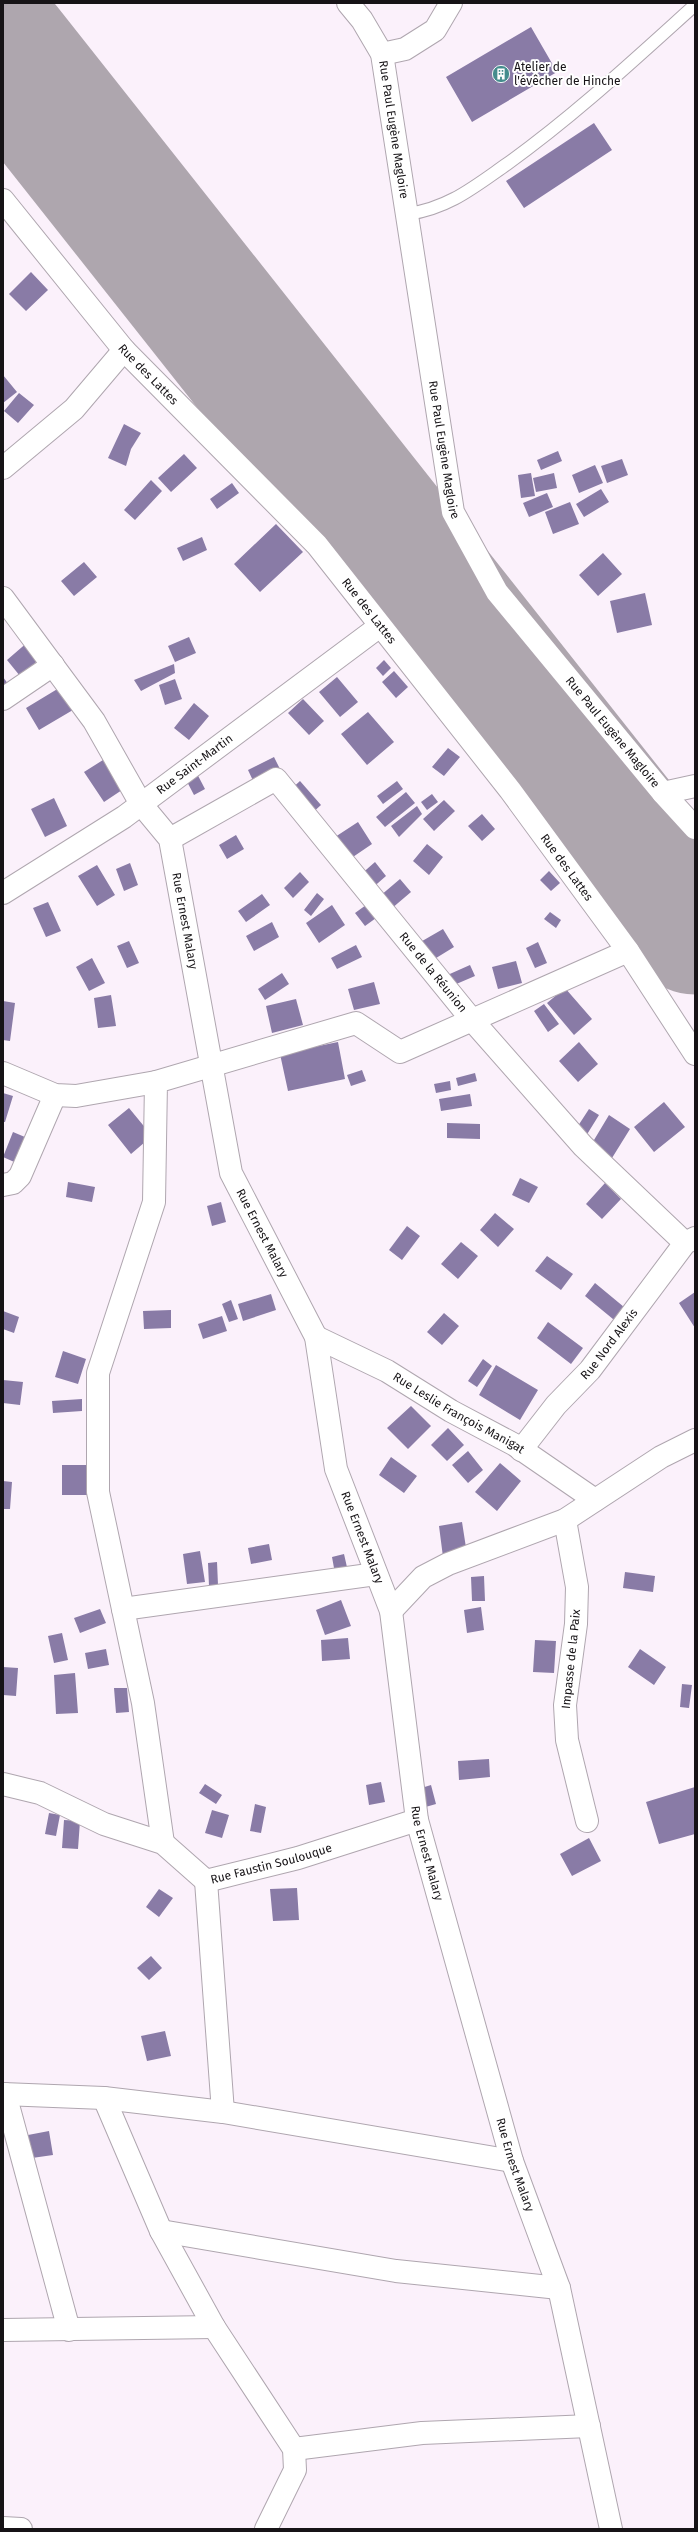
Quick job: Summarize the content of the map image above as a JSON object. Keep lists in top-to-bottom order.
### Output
{
  "streets": {
    "street": [
      "Rue Paul Eugène Magloire",
      "Rue des Lattes",
      "Rue Saint-Martin",
      "Rue Ernest Malary",
      "Rue de la Réunion",
      "Rue Nord Alexis",
      "Rue Leslie François Manigat",
      "Impasse de la Paix",
      "Rue Faustin Soulouque"
    ]
  },
  "crossings": [
    ["Rue des Lattes", "Rue Saint-Martin"],
    ["Rue Saint-Martin", "Rue Ernest Malary"],
    ["Rue Ernest Malary", "Rue de la Réunion"],
    ["Rue Ernest Malary", "Rue Leslie François Manigat"],
    ["Rue Ernest Malary", "Rue Faustin Soulouque"],
    ["Rue de la Réunion", "Rue Nord Alexis"],
    ["Rue Nord Alexis", "Rue Leslie François Manigat"]
  ],
  "places": {
    "building": ["Atelier de l'évêcher de Hinche"]
  }
}
